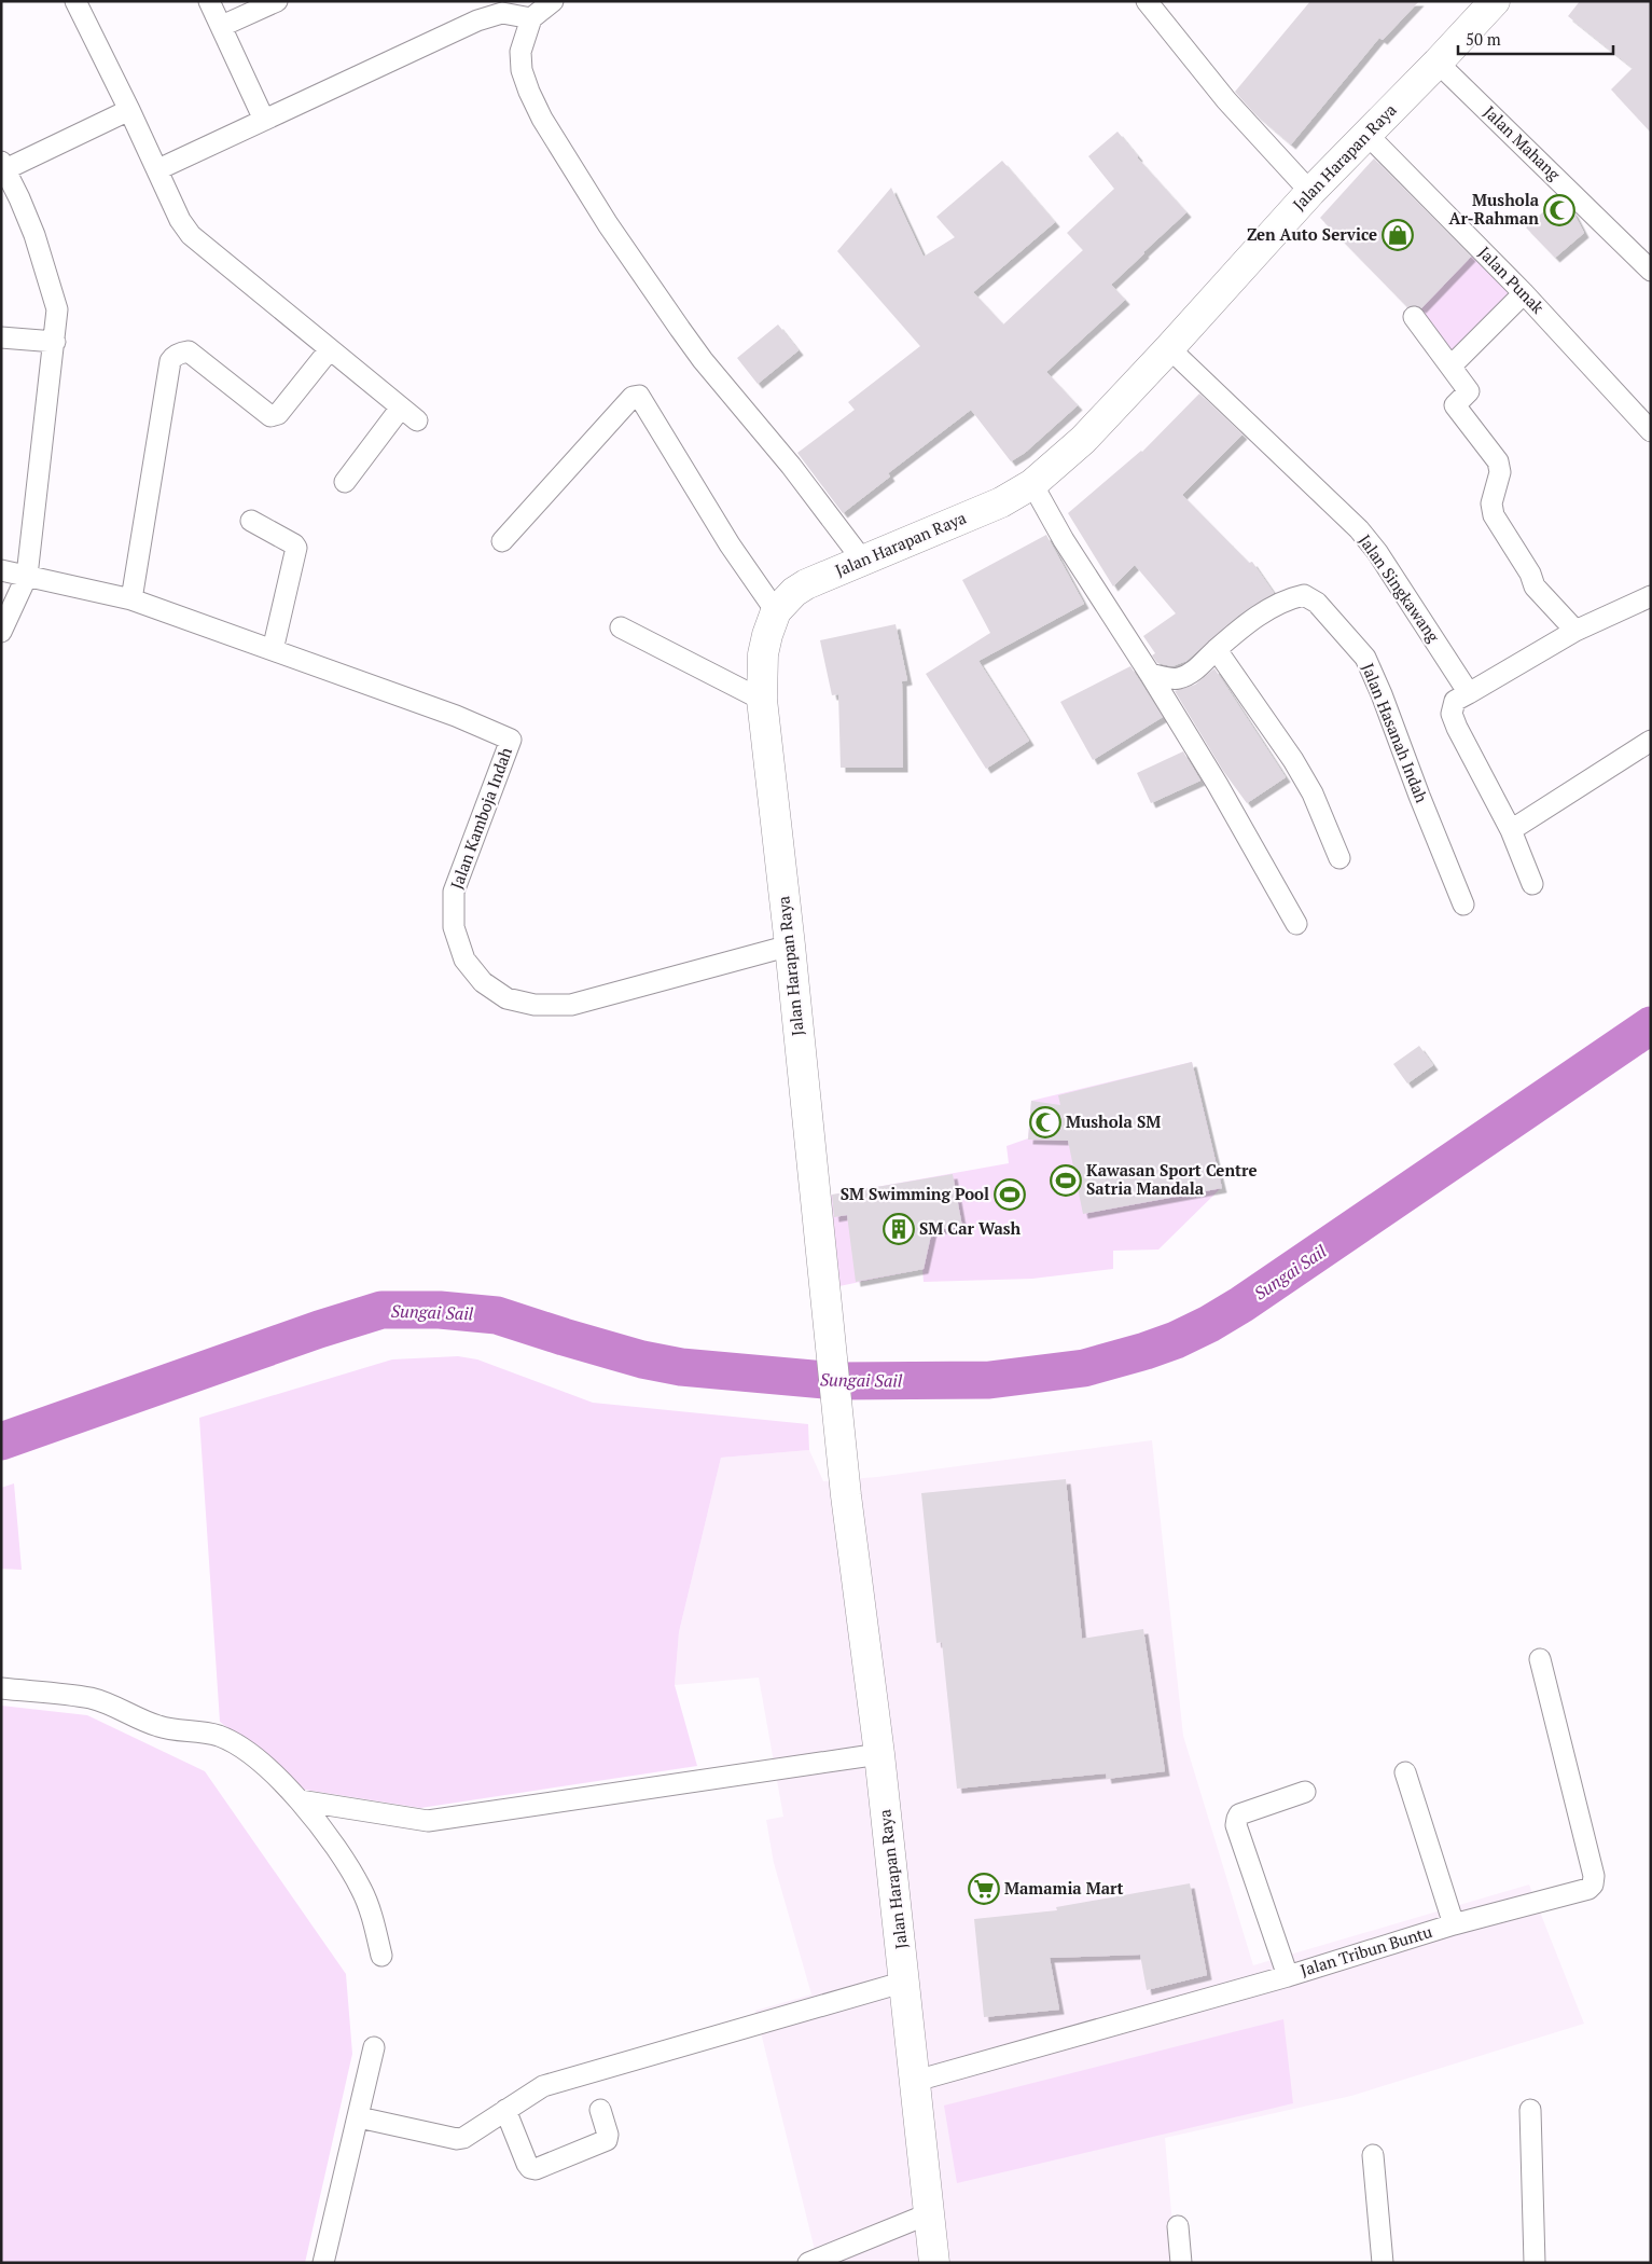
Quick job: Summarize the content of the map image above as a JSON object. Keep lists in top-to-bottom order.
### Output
{
  "streets": {
    "main road": ["Jalan Harapan Raya"],
    "street": [
      "Jalan Mahang",
      "Jalan Punak",
      "Jalan Singkawang",
      "Jalan Hasanah Indah",
      "Jalan Kamboja Indah",
      "Jalan Tribun Buntu"
    ]
  },
  "crossings": [
    ["Jalan Mahang", "Jalan Harapan Raya"],
    ["Jalan Harapan Raya", "Jalan Punak"],
    ["Jalan Harapan Raya", "Jalan Singkawang"],
    ["Jalan Harapan Raya", "Jalan Kamboja Indah"],
    ["Jalan Harapan Raya", "Jalan Tribun Buntu"]
  ],
  "water": ["Sungai Sail"],
  "places": {
    "mosque": ["Mushola Ar-Rahman", "Mushola SM"],
    "shop": ["Zen Auto Service"],
    "sports": ["Kawasan Sport Centre Satria Mandala", "SM Swimming Pool"],
    "building": ["SM Car Wash"],
    "supermarket": ["Mamamia Mart"]
  },
  "scale_bar": "50 m"
}
